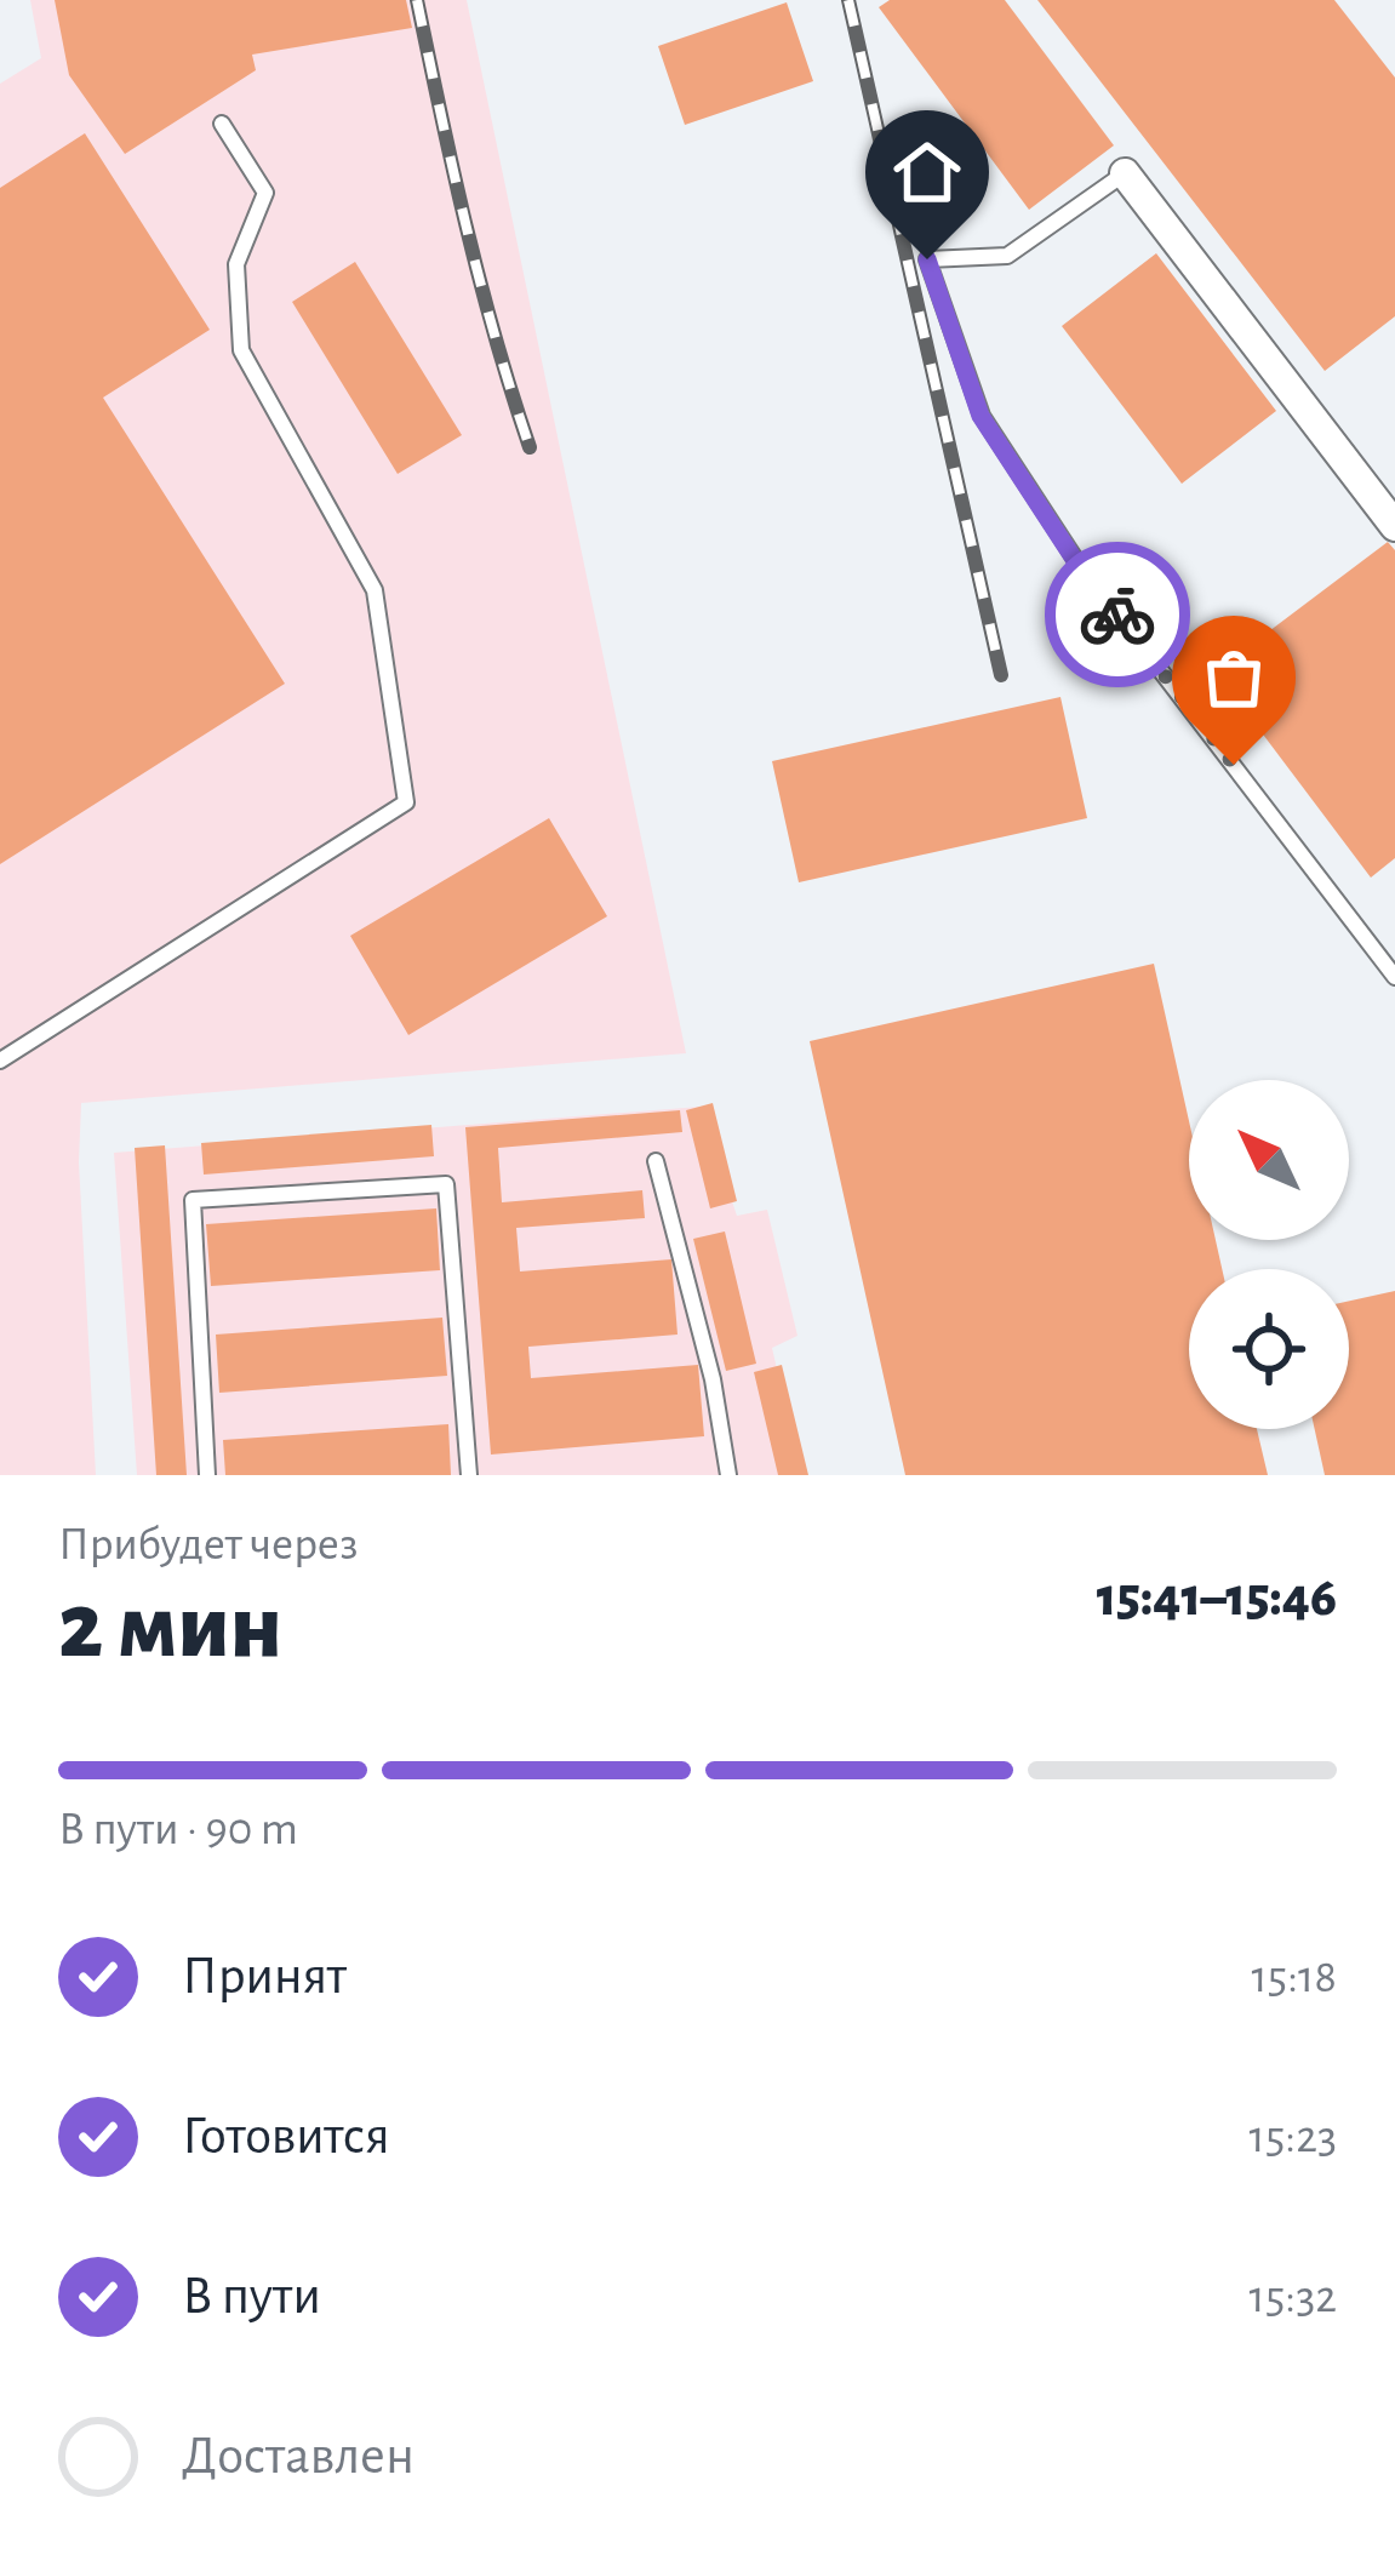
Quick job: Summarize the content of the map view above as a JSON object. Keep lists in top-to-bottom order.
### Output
{
  "north": "top left",
  "page": {
    "heading": ["2 мин", "Прибудет через", "15:41–15:46"],
    "bar": "В пути · 90 m",
    "list": [
      ["Принят", "15:18"],
      ["Готовится", "15:23"],
      ["В пути", "15:32"],
      "Доставлен"
    ]
  }
}
